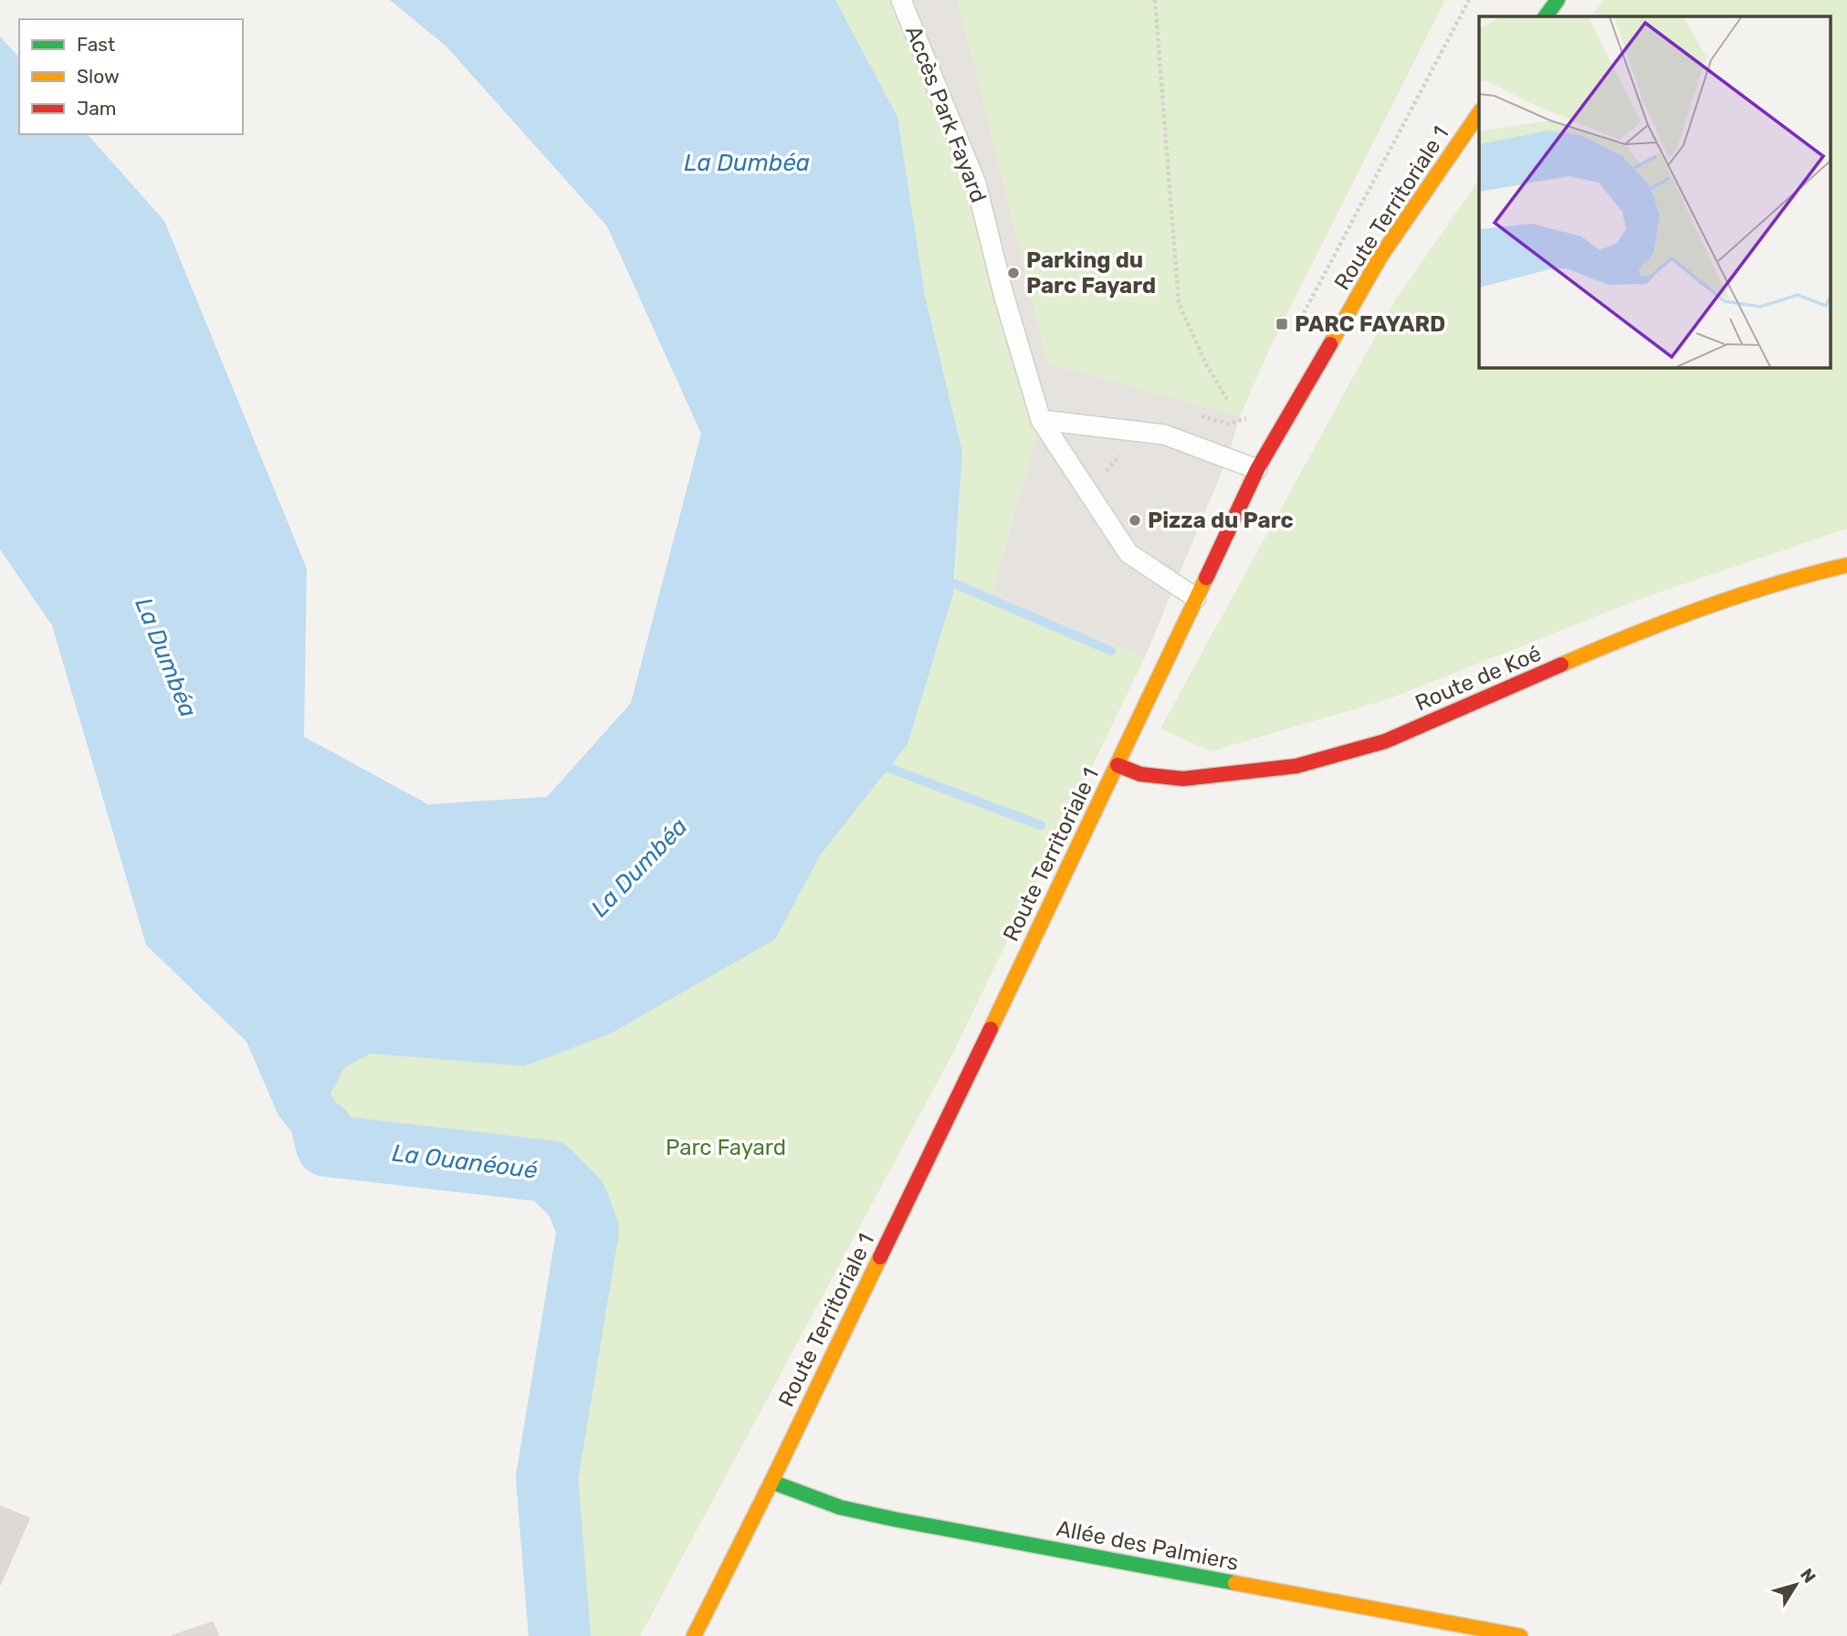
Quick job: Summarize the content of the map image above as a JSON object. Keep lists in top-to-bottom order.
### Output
{
  "streets": {
    "main road": ["Route Territoriale 1", "Route de Koé", "Allée des Palmiers"],
    "lane": ["Accès Park Fayard"]
  },
  "crossings": [
    ["Accès Park Fayard", "Route Territoriale 1"],
    ["Route Territoriale 1", "Route de Koé"],
    ["Route Territoriale 1", "Allée des Palmiers"]
  ],
  "water": ["La Dumbéa", "La Ouanéoué"],
  "parks": ["Parc Fayard"],
  "places": {
    "other": ["Parking du Parc Fayard", "Pizza du Parc"],
    "transit": ["PARC FAYARD"]
  },
  "legend": ["Fast", "Slow", "Jam"],
  "north": "top right"
}
